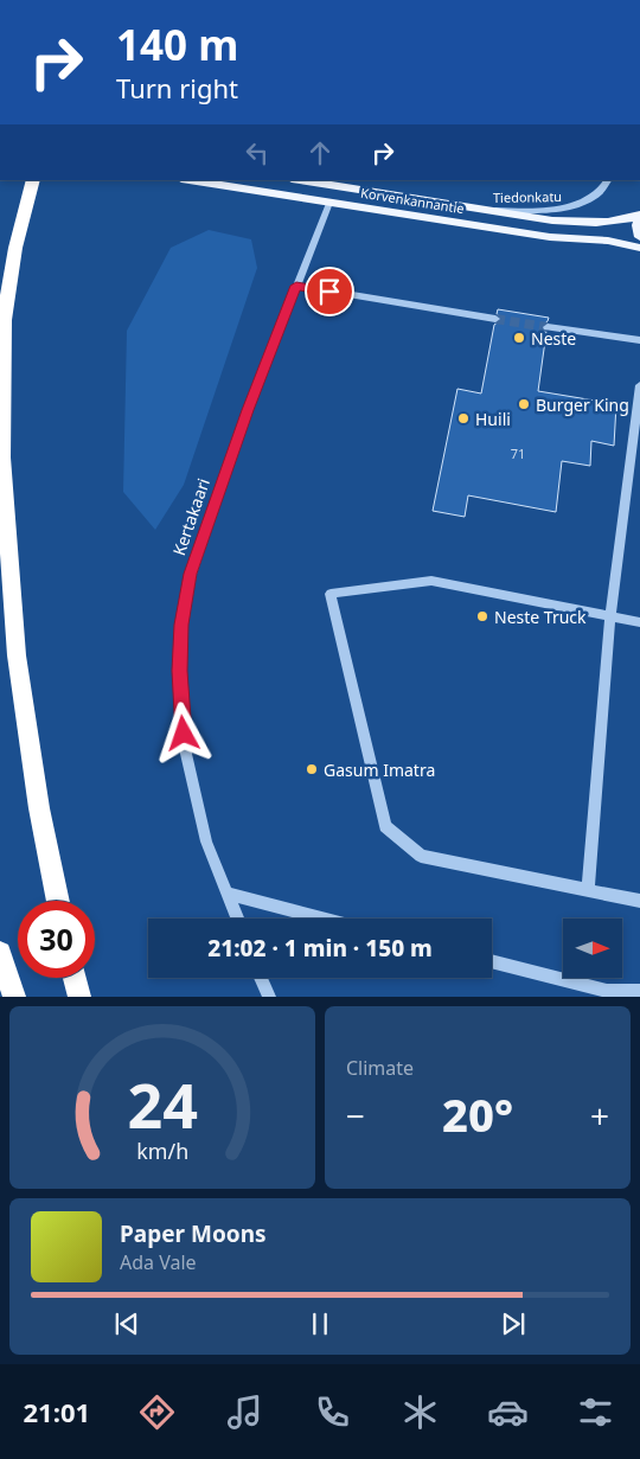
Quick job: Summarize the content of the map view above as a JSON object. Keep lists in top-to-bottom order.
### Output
{
  "streets": {
    "main road": ["Korvenkannantie"],
    "street": ["Tiedonkatu", "Kertakaari"]
  },
  "crossings": [
    ["Tiedonkatu", "Korvenkannantie"],
    ["Korvenkannantie", "Kertakaari"]
  ],
  "places": [
    "Neste",
    "Burger King",
    "Huili",
    "Neste Truck",
    "Gasum Imatra"
  ],
  "house_numbers": ["71"],
  "north": "right",
  "page": {
    "turn": ["140 m", "Turn right"],
    "limit": "30",
    "trip": "21:02 · 1 min · 150 m",
    "tile": "Climate",
    "heat": ["−", "20°", "+"],
    "song": ["Paper Moons", "Ada Vale"],
    "tabs": "21:01",
    "gauge": ["24", "km/h"]
  }
}
